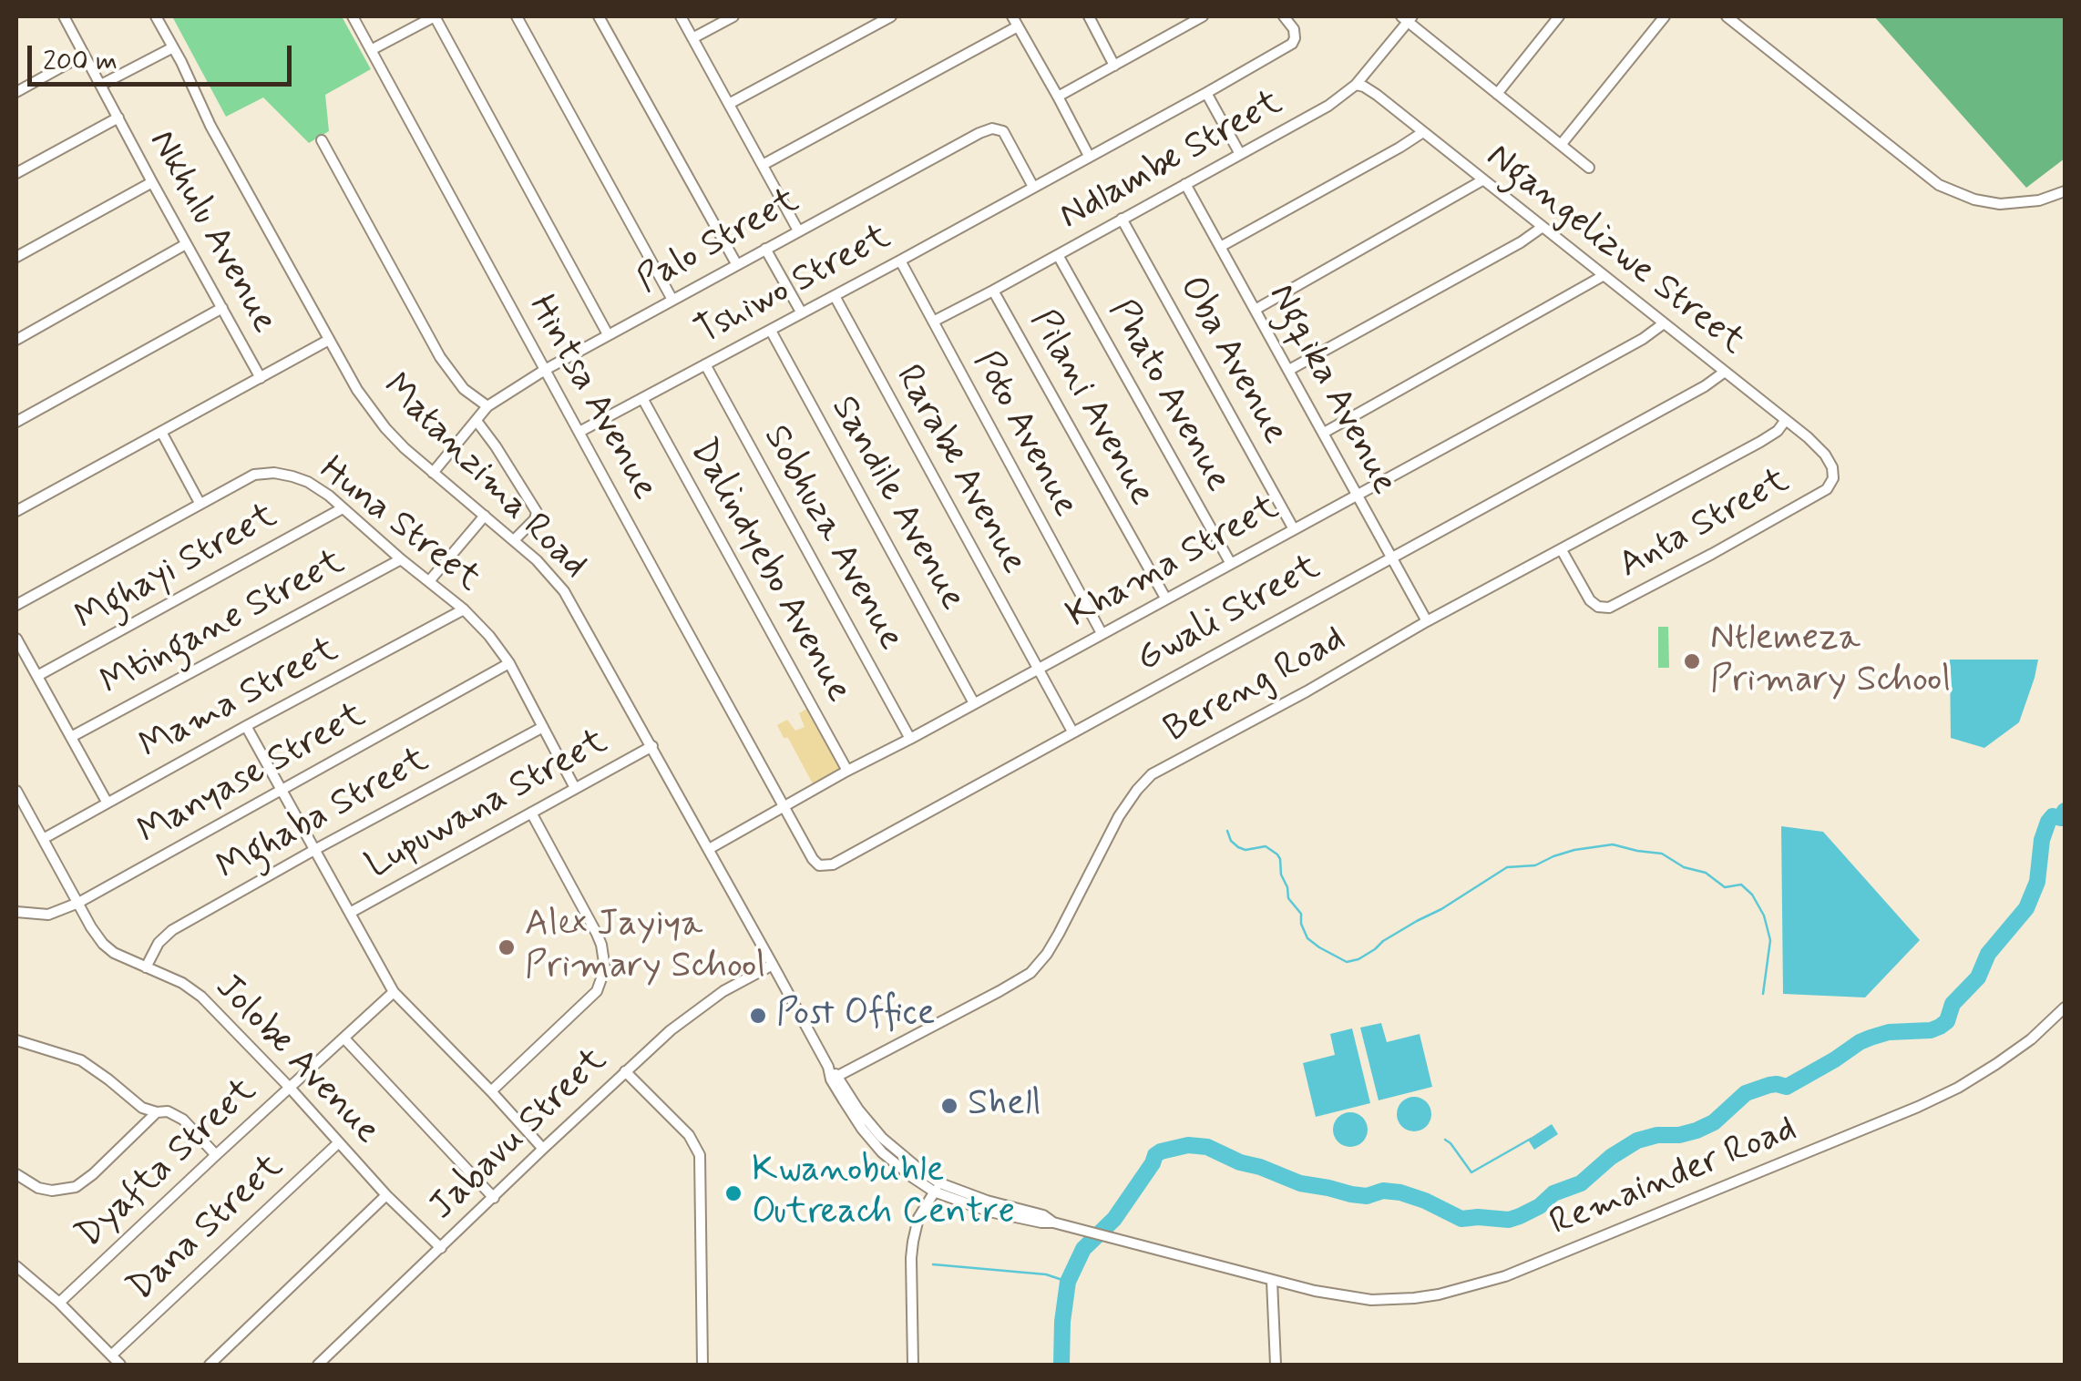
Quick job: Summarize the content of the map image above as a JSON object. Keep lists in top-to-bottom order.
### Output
{
  "streets": {
    "street": [
      "Ndlambe Street",
      "Nkhulu Avenue",
      "Palo Street",
      "Ngangelizwe Street",
      "Tshiwo Street",
      "Oba Avenue",
      "Ngqika Avenue",
      "Phato Avenue",
      "Hintsa Avenue",
      "Pilani Avenue",
      "Poto Avenue",
      "Rarabe Avenue",
      "Matanzima Road",
      "Sandile Avenue",
      "Anta Street",
      "Huna Street",
      "Sobhuza Avenue",
      "Khama Street",
      "Mghayi Street",
      "Dalindyebo Avenue",
      "Gwali Street",
      "Mtingane Street",
      "Bereng Road",
      "Mama Street",
      "Manyase Street",
      "Lupuwana Street",
      "Mghaba Street",
      "Jolobe Avenue",
      "Jabavu Street",
      "Dyafta Street",
      "Remainder Road",
      "Dana Street"
    ]
  },
  "crossings": [
    ["Ndlambe Street", "Ngangelizwe Street"],
    ["Ndlambe Street", "Oba Avenue"],
    ["Ndlambe Street", "Ngqika Avenue"],
    ["Ndlambe Street", "Phato Avenue"],
    ["Ndlambe Street", "Pilani Avenue"],
    ["Ndlambe Street", "Poto Avenue"],
    ["Palo Street", "Tshiwo Street"],
    ["Palo Street", "Hintsa Avenue"],
    ["Palo Street", "Matanzima Road"],
    ["Ngangelizwe Street", "Anta Street"],
    ["Ngangelizwe Street", "Khama Street"],
    ["Ngangelizwe Street", "Gwali Street"],
    ["Ngangelizwe Street", "Bereng Road"],
    ["Tshiwo Street", "Hintsa Avenue"],
    ["Tshiwo Street", "Poto Avenue"],
    ["Tshiwo Street", "Rarabe Avenue"],
    ["Tshiwo Street", "Sandile Avenue"],
    ["Tshiwo Street", "Sobhuza Avenue"],
    ["Tshiwo Street", "Dalindyebo Avenue"],
    ["Oba Avenue", "Khama Street"],
    ["Ngqika Avenue", "Khama Street"],
    ["Ngqika Avenue", "Gwali Street"],
    ["Ngqika Avenue", "Bereng Road"],
    ["Phato Avenue", "Khama Street"],
    ["Hintsa Avenue", "Khama Street"],
    ["Hintsa Avenue", "Gwali Street"],
    ["Pilani Avenue", "Khama Street"],
    ["Poto Avenue", "Khama Street"],
    ["Rarabe Avenue", "Khama Street"],
    ["Rarabe Avenue", "Gwali Street"],
    ["Matanzima Road", "Khama Street"],
    ["Matanzima Road", "Bereng Road"],
    ["Matanzima Road", "Lupuwana Street"],
    ["Matanzima Road", "Jabavu Street"],
    ["Matanzima Road", "Remainder Road"],
    ["Sandile Avenue", "Khama Street"],
    ["Anta Street", "Bereng Road"],
    ["Huna Street", "Mghayi Street"],
    ["Huna Street", "Mtingane Street"],
    ["Huna Street", "Mama Street"],
    ["Huna Street", "Manyase Street"],
    ["Huna Street", "Lupuwana Street"],
    ["Huna Street", "Mghaba Street"],
    ["Sobhuza Avenue", "Khama Street"],
    ["Khama Street", "Dalindyebo Avenue"],
    ["Khama Street", "Gwali Street"],
    ["Mama Street", "Jolobe Avenue"],
    ["Manyase Street", "Jolobe Avenue"],
    ["Mghaba Street", "Jolobe Avenue"],
    ["Jolobe Avenue", "Jabavu Street"],
    ["Jolobe Avenue", "Dyafta Street"],
    ["Jolobe Avenue", "Dana Street"]
  ],
  "places": [
    "Ntlemeza Primary School",
    "Alex Jayiya Primary School",
    "Post Office",
    "Shell",
    "Kwanobuhle Outreach Centre"
  ],
  "scale_bar": "200 m"
}
